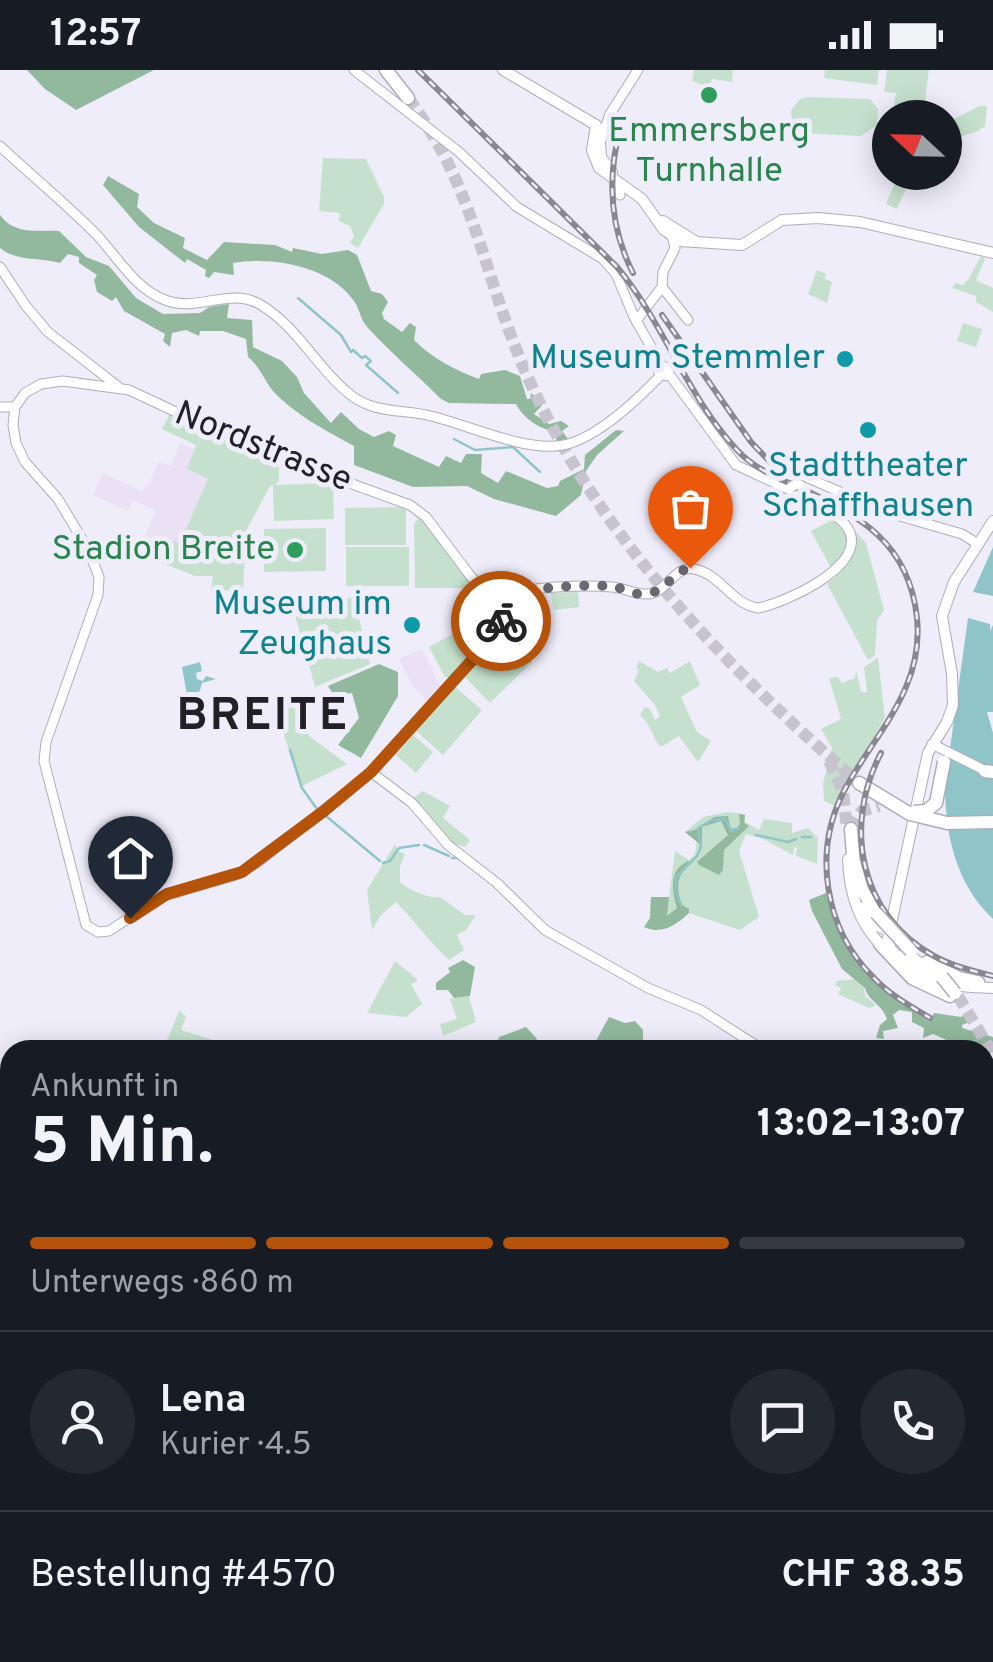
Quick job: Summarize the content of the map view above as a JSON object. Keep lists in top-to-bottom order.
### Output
{
  "streets": {
    "street": ["Nordstrasse"]
  },
  "districts": ["BREITE"],
  "places": [
    "Emmersberg Turnhalle",
    "Museum Stemmler",
    "Stadttheater Schaffhausen",
    "Stadion Breite",
    "Museum im Zeughaus"
  ],
  "north": "left",
  "page": {
    "status": "12:57",
    "heading": ["5 Min.", "Ankunft in", "13:02–13:07"],
    "panel": [
      "Lena",
      "Kurier · 4.5",
      "Bestellung #4570",
      "CHF 38.35"
    ],
    "bar": "Unterwegs · 860 m"
  }
}
